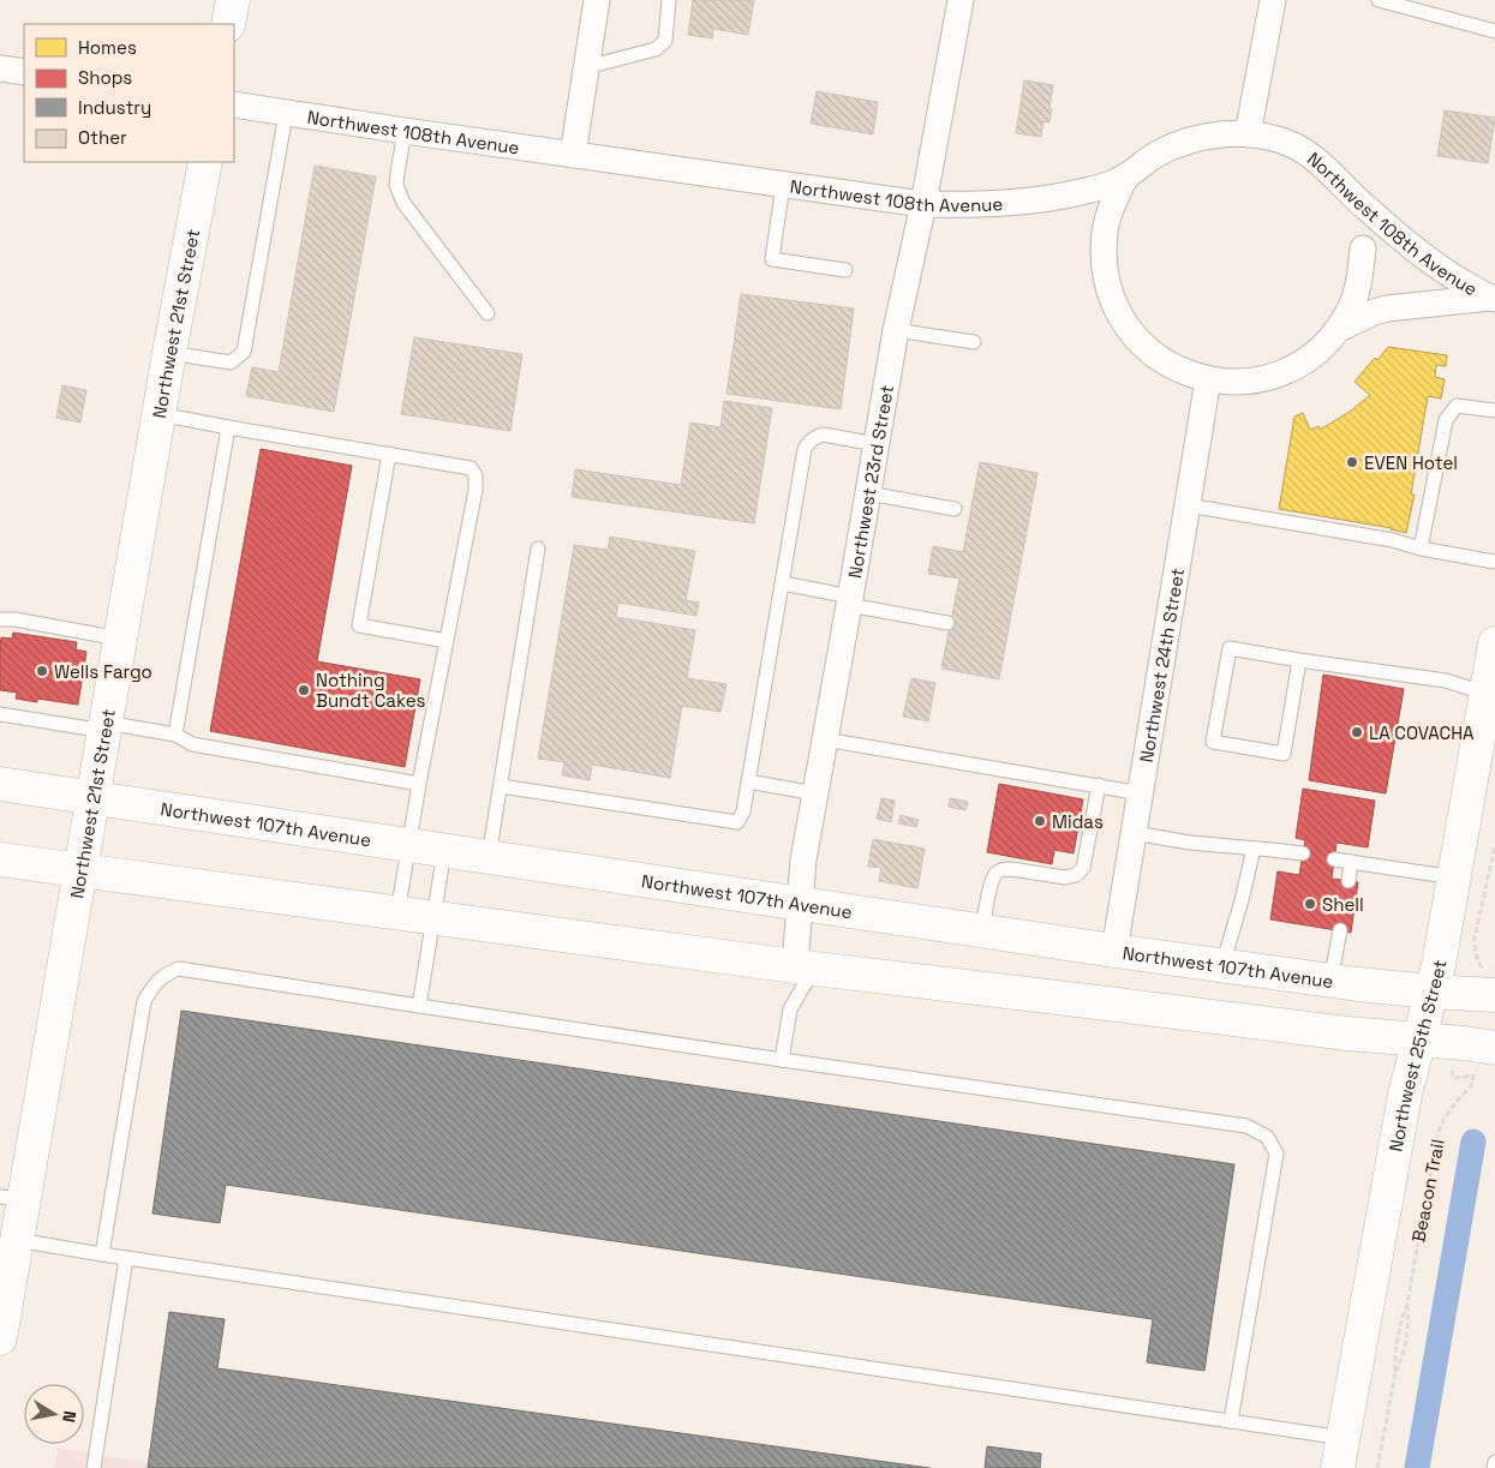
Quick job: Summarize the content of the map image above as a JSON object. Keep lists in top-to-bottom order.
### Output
{
  "streets": {
    "main road": ["Northwest 21st Street", "Northwest 107th Avenue", "Northwest 25th Street"],
    "street": ["Northwest 108th Avenue", "Northwest 23rd Street", "Northwest 24th Street"],
    "path": ["Beacon Trail"]
  },
  "crossings": [
    ["Northwest 108th Avenue", "Northwest 23rd Street"],
    ["Northwest 21st Street", "Northwest 107th Avenue"],
    ["Northwest 23rd Street", "Northwest 107th Avenue"],
    ["Northwest 24th Street", "Northwest 107th Avenue"],
    ["Northwest 107th Avenue", "Northwest 25th Street"]
  ],
  "places": [
    "EVEN Hotel",
    "Wells Fargo",
    "Nothing Bundt Cakes",
    "LA COVACHA",
    "Midas",
    "Shell"
  ],
  "legend": [
    "Homes",
    "Shops",
    "Industry",
    "Other"
  ],
  "north": "right"
}
